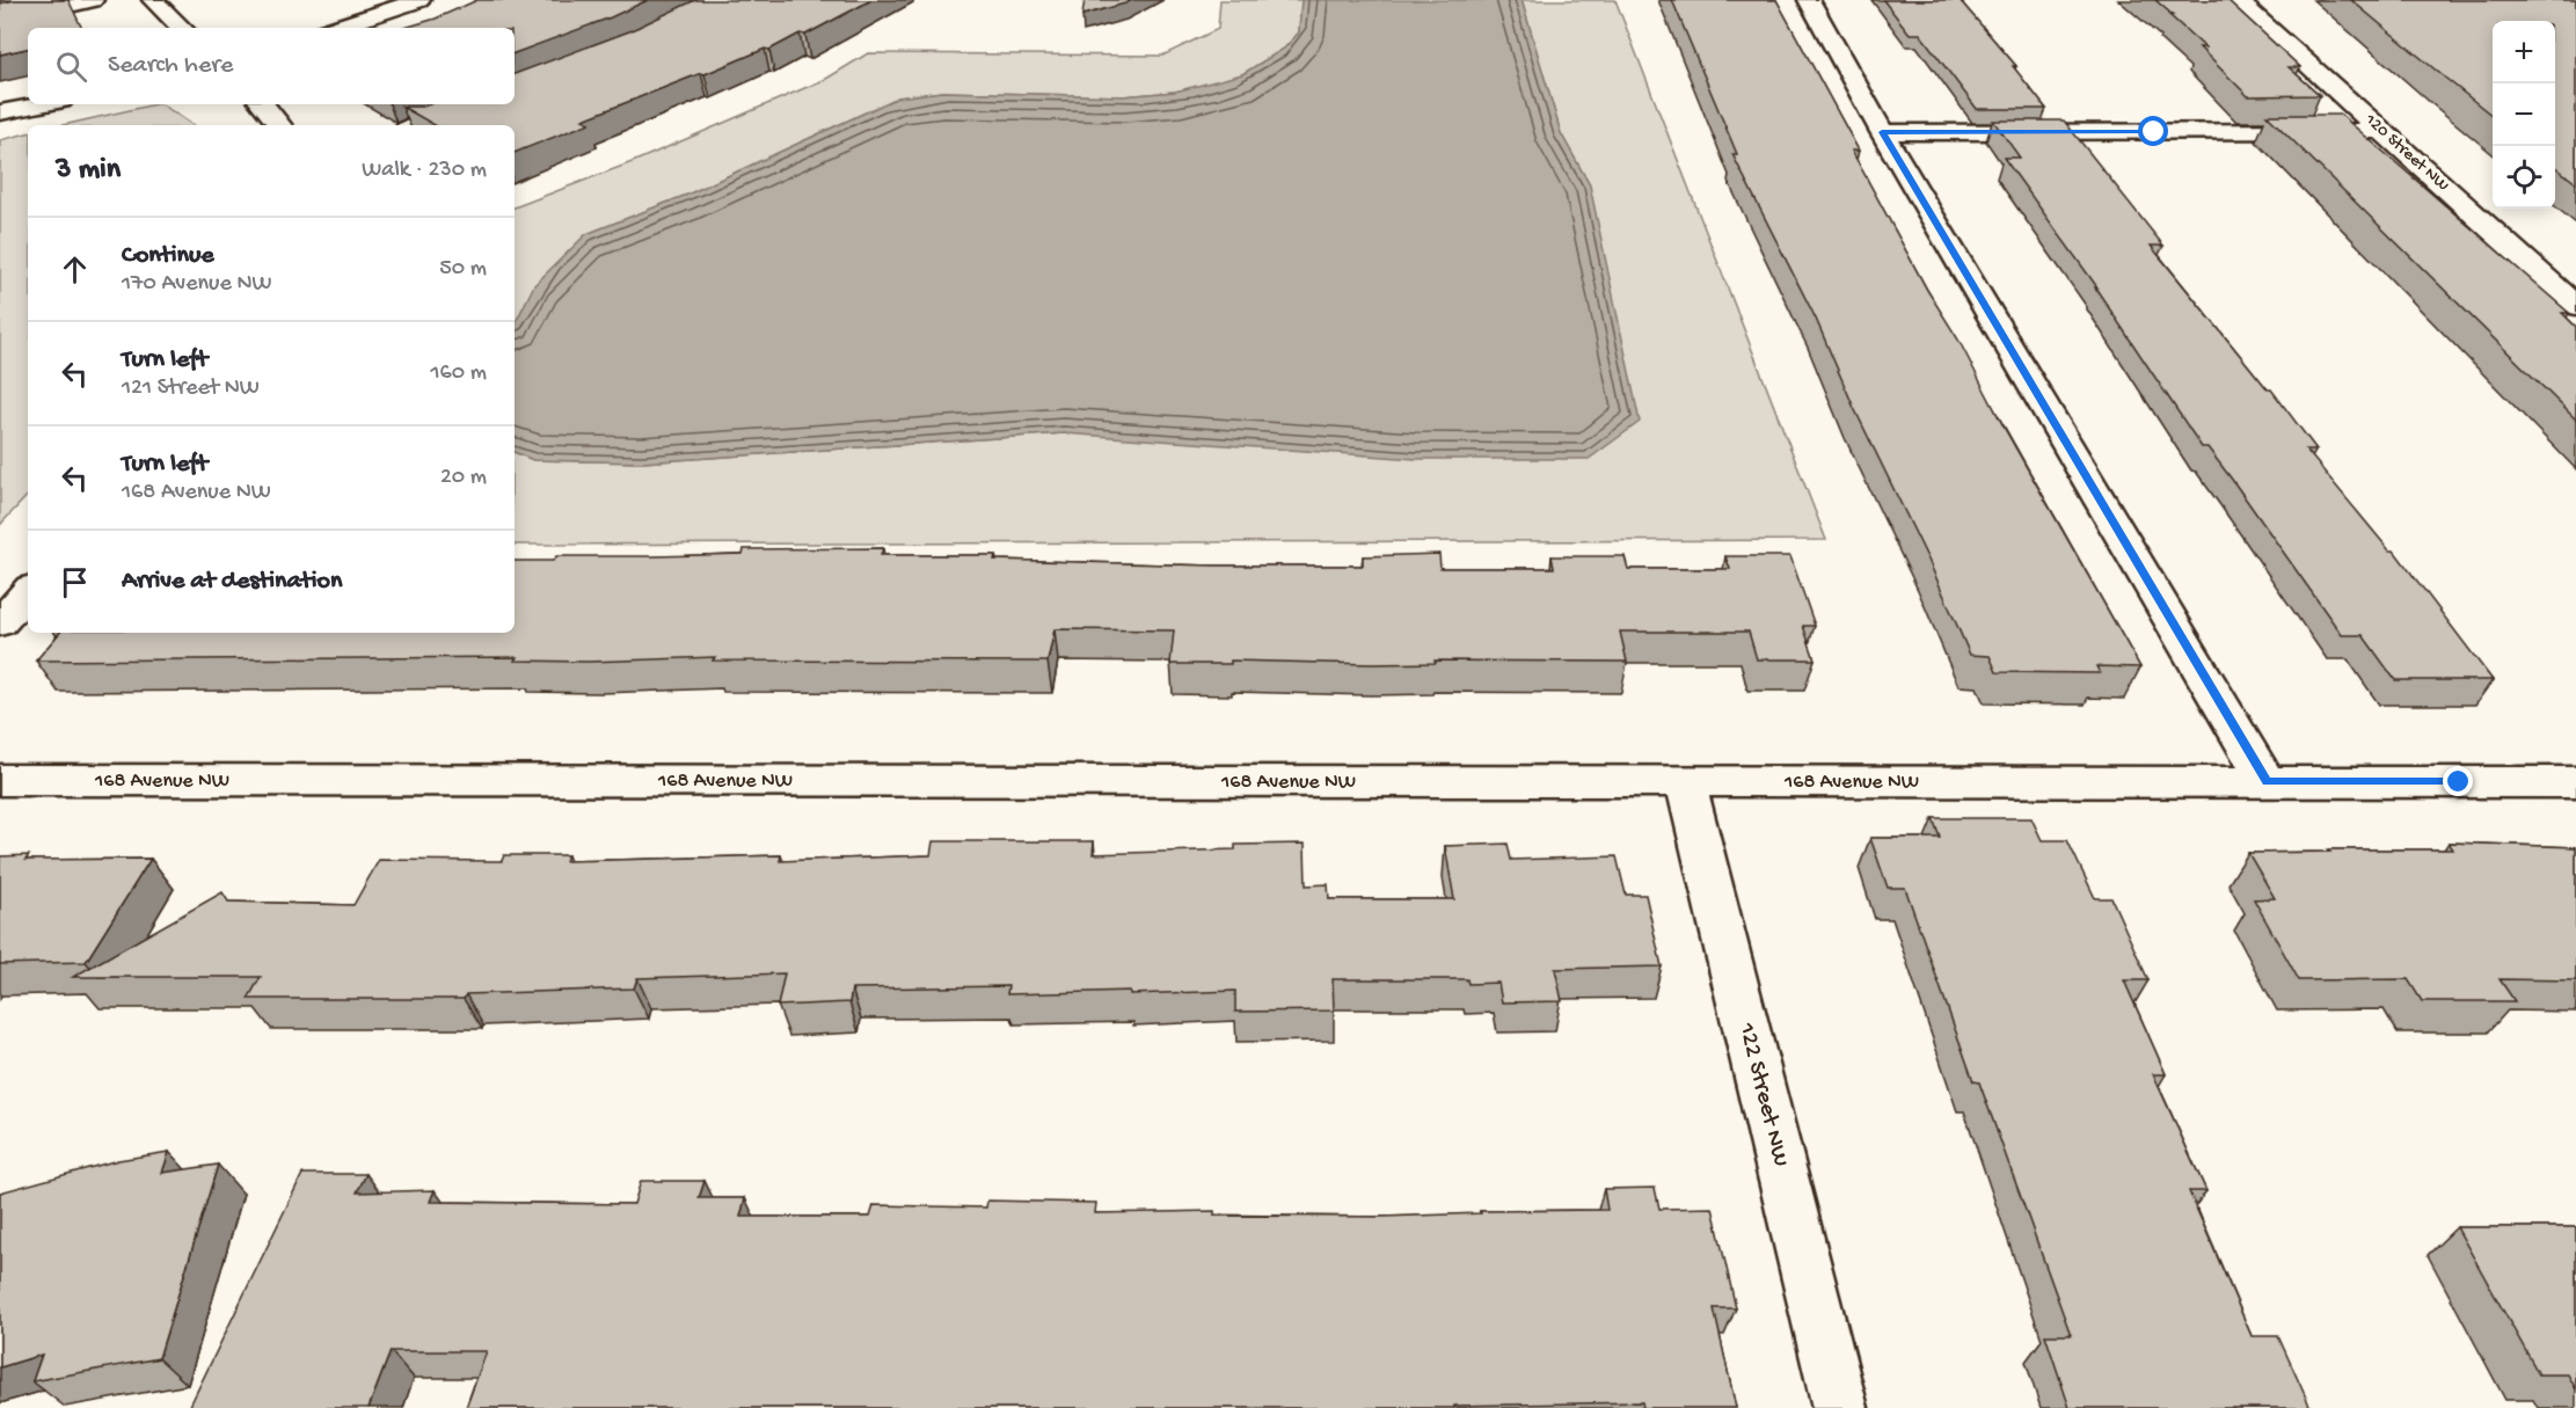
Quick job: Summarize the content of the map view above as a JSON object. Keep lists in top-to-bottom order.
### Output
{
  "streets": {
    "street": ["120 Street NW", "168 Avenue NW", "122 Street NW"]
  },
  "crossings": [
    ["168 Avenue NW", "122 Street NW"]
  ],
  "page": {
    "map_buttons": ["+", "−"],
    "search": "Search here",
    "heading": ["3 min", "Walk · 230 m"],
    "list": [
      ["Continue", "170 Avenue NW", "50 m"],
      ["Turn left", "121 Street NW", "160 m"],
      ["Turn left", "168 Avenue NW", "20 m"],
      "Arrive at destination"
    ]
  }
}
